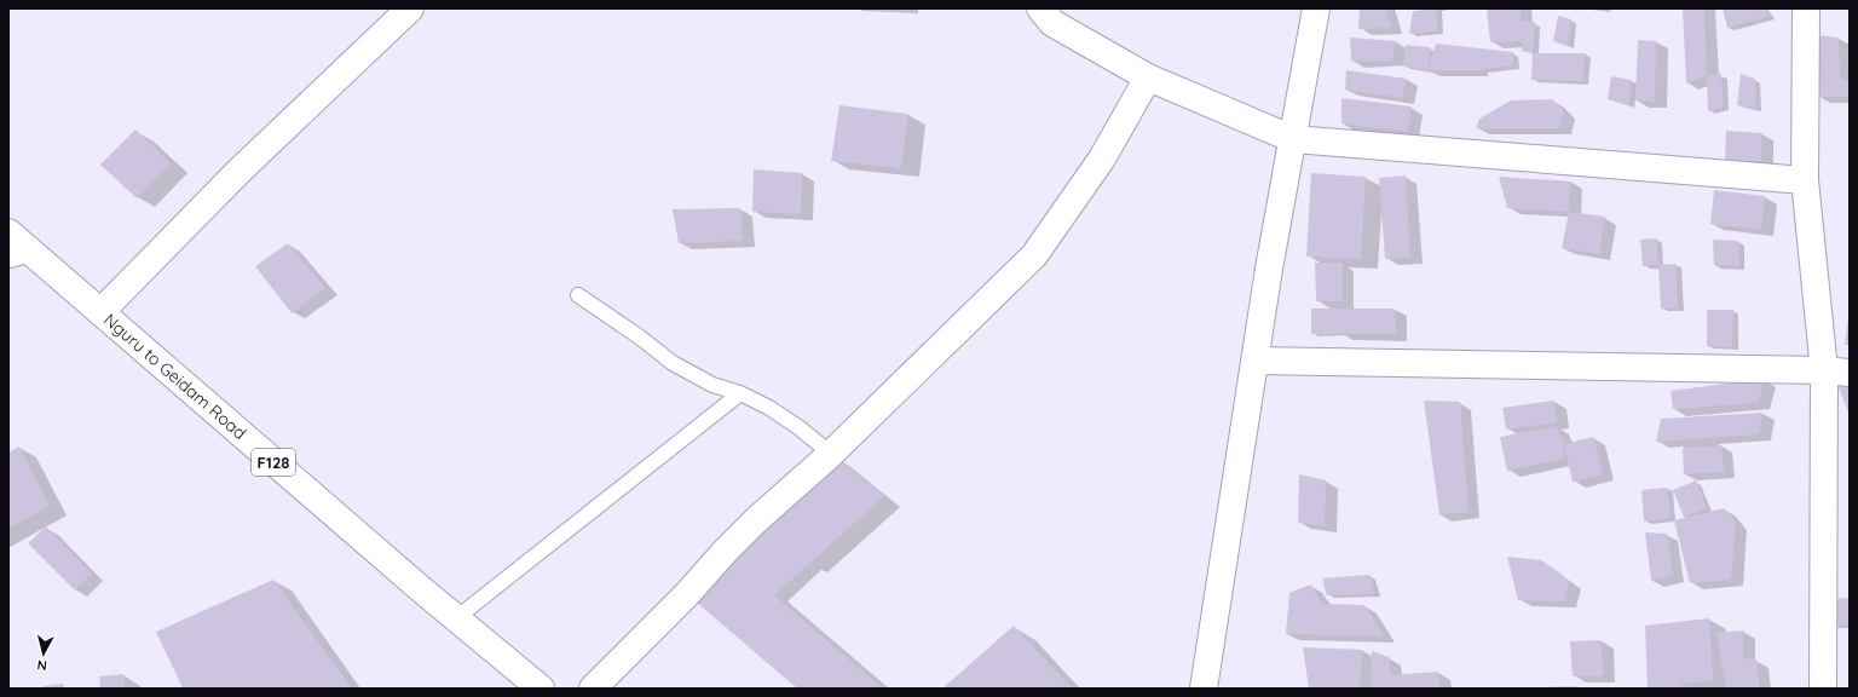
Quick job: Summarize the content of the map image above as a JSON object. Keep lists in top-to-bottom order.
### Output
{
  "streets": {
    "street": ["Nguru to Geidam Road", "F128"]
  },
  "north": "bottom"
}
